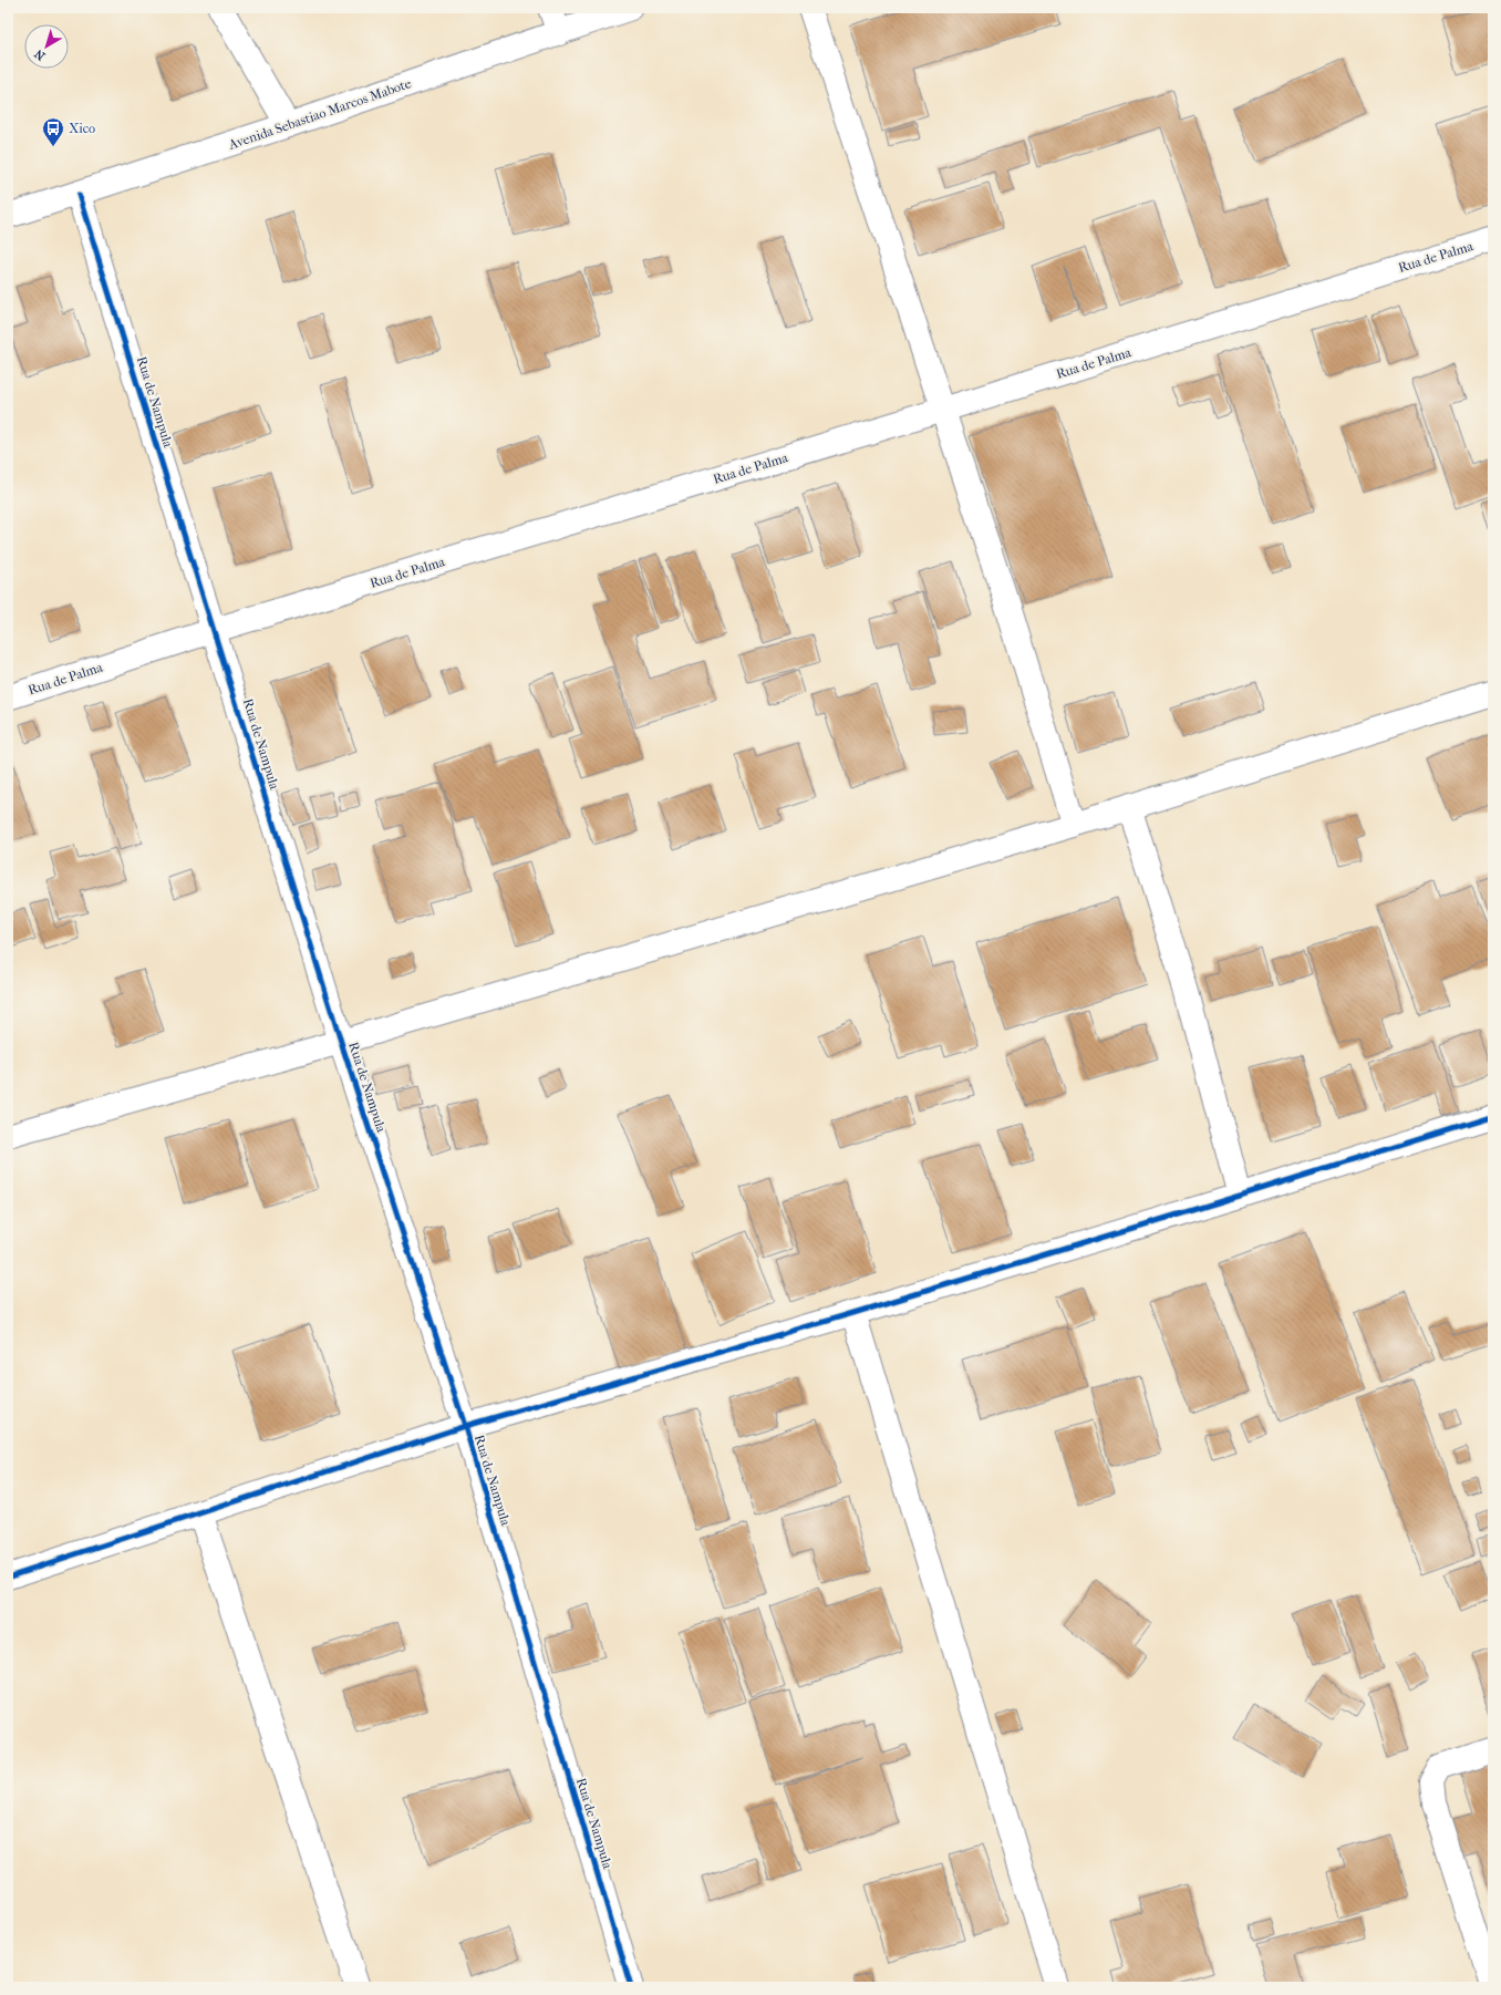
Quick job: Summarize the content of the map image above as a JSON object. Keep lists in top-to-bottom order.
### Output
{
  "streets": {
    "street": ["Avenida Sebastiao Marcos Mabote", "Rua de Palma", "Rua de Nampula"]
  },
  "crossings": [
    ["Avenida Sebastiao Marcos Mabote", "Rua de Nampula"],
    ["Rua de Palma", "Rua de Nampula"]
  ],
  "places": {
    "bus stop": ["Xico"]
  },
  "north": "bottom left"
}
